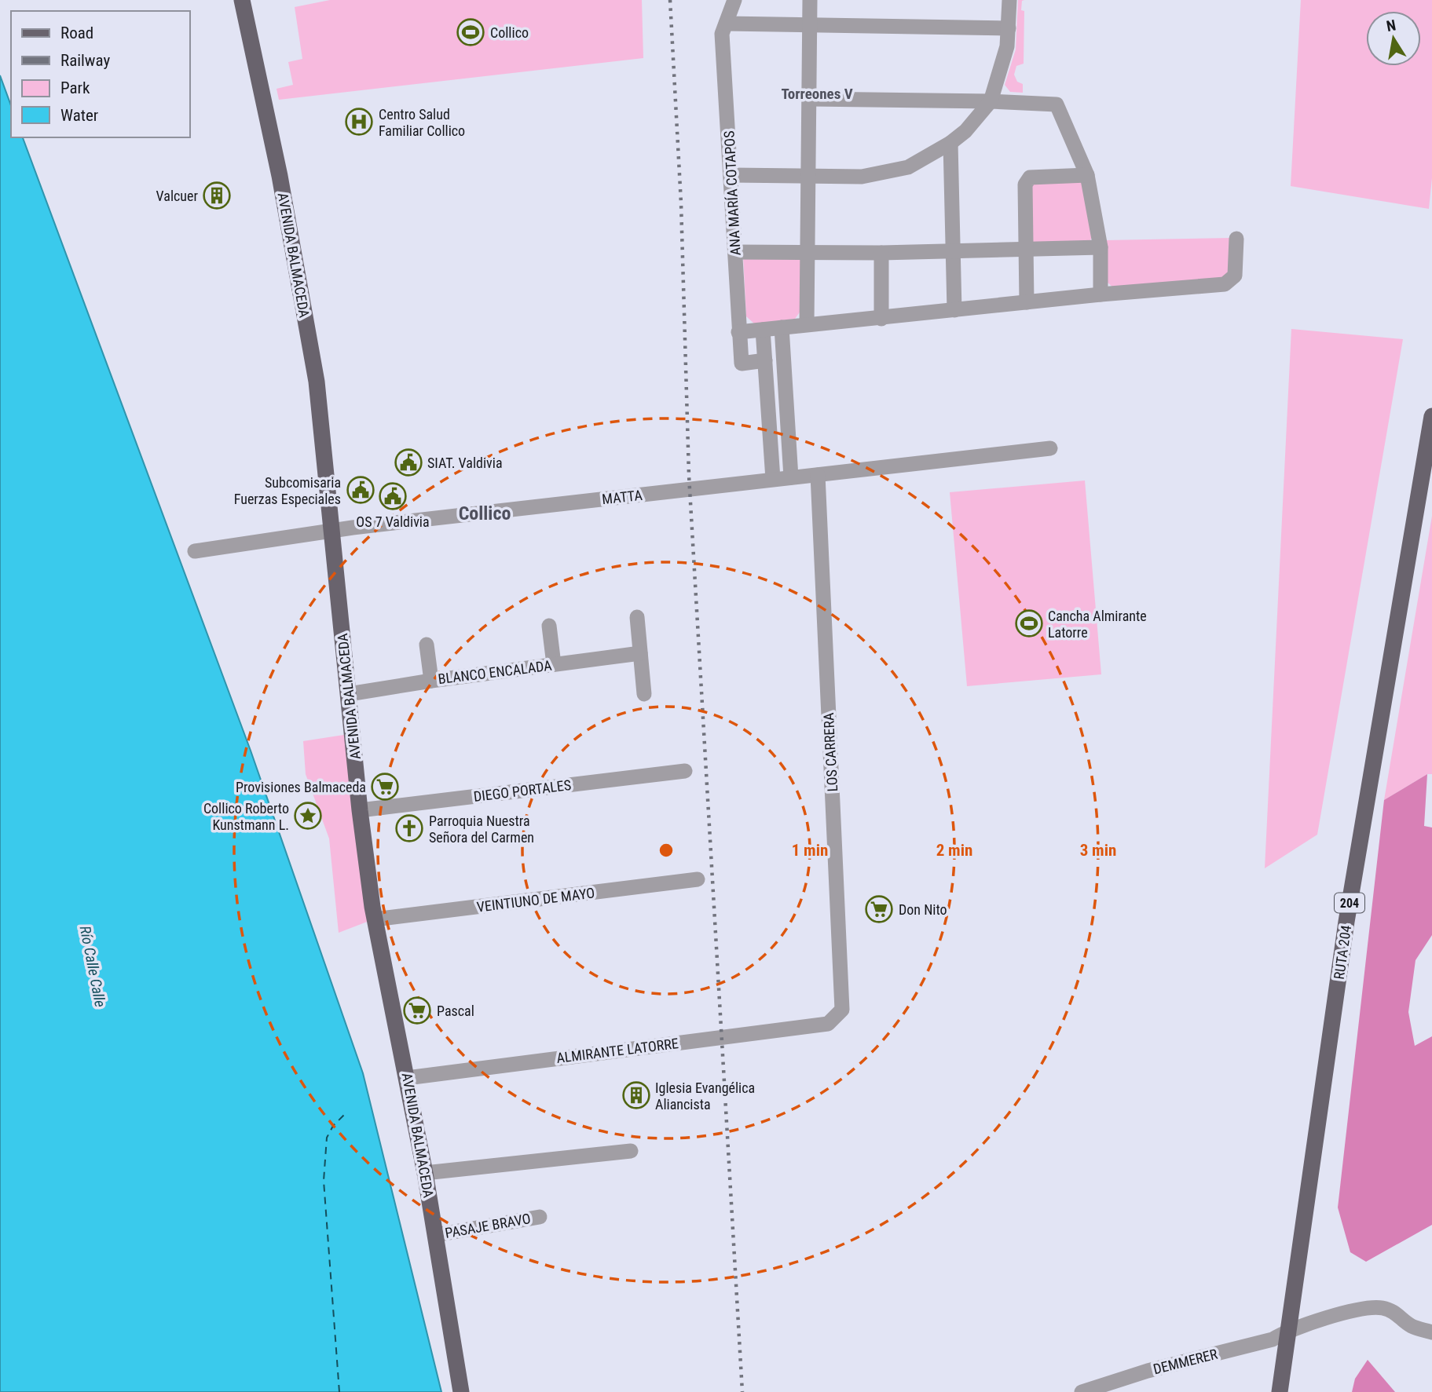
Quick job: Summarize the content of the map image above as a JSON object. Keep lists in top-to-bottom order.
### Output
{
  "streets": {
    "main road": ["AVENIDA BALMACEDA", "204", "RUTA 204"],
    "street": [
      "ANA MARÍA COTAPOS",
      "MATTA",
      "BLANCO ENCALADA",
      "LOS CARRERA",
      "DIEGO PORTALES",
      "VEINTIUNO DE MAYO",
      "ALMIRANTE LATORRE",
      "PASAJE BRAVO",
      "DEMMERER"
    ]
  },
  "crossings": [
    ["AVENIDA BALMACEDA", "MATTA"],
    ["AVENIDA BALMACEDA", "BLANCO ENCALADA"],
    ["AVENIDA BALMACEDA", "DIEGO PORTALES"],
    ["AVENIDA BALMACEDA", "VEINTIUNO DE MAYO"],
    ["AVENIDA BALMACEDA", "ALMIRANTE LATORRE"],
    ["AVENIDA BALMACEDA", "PASAJE BRAVO"],
    ["MATTA", "LOS CARRERA"],
    ["LOS CARRERA", "ALMIRANTE LATORRE"],
    ["RUTA 204", "DEMMERER"]
  ],
  "districts": ["Torreones V", "Collico"],
  "water": ["Río Calle Calle"],
  "places": {
    "sports": ["Collico", "Cancha Almirante Latorre"],
    "hospital": ["Centro Salud Familiar Collico"],
    "building": ["Valcuer", "Iglesia Evangélica Aliancista"],
    "public building": ["SIAT. Valdivia", "Subcomisaria Fuerzas Especiales", "OS 7 Valdivia"],
    "supermarket": ["Provisiones Balmaceda", "Don Nito", "Pascal"],
    "place": ["Collico Roberto Kunstmann L."],
    "church": ["Parroquia Nuestra Señora del Carmen"]
  },
  "legend": [
    "Road",
    "Railway",
    "Park",
    "Water"
  ],
  "north": "top",
  "rings": ["1 min", "2 min", "3 min"]
}
